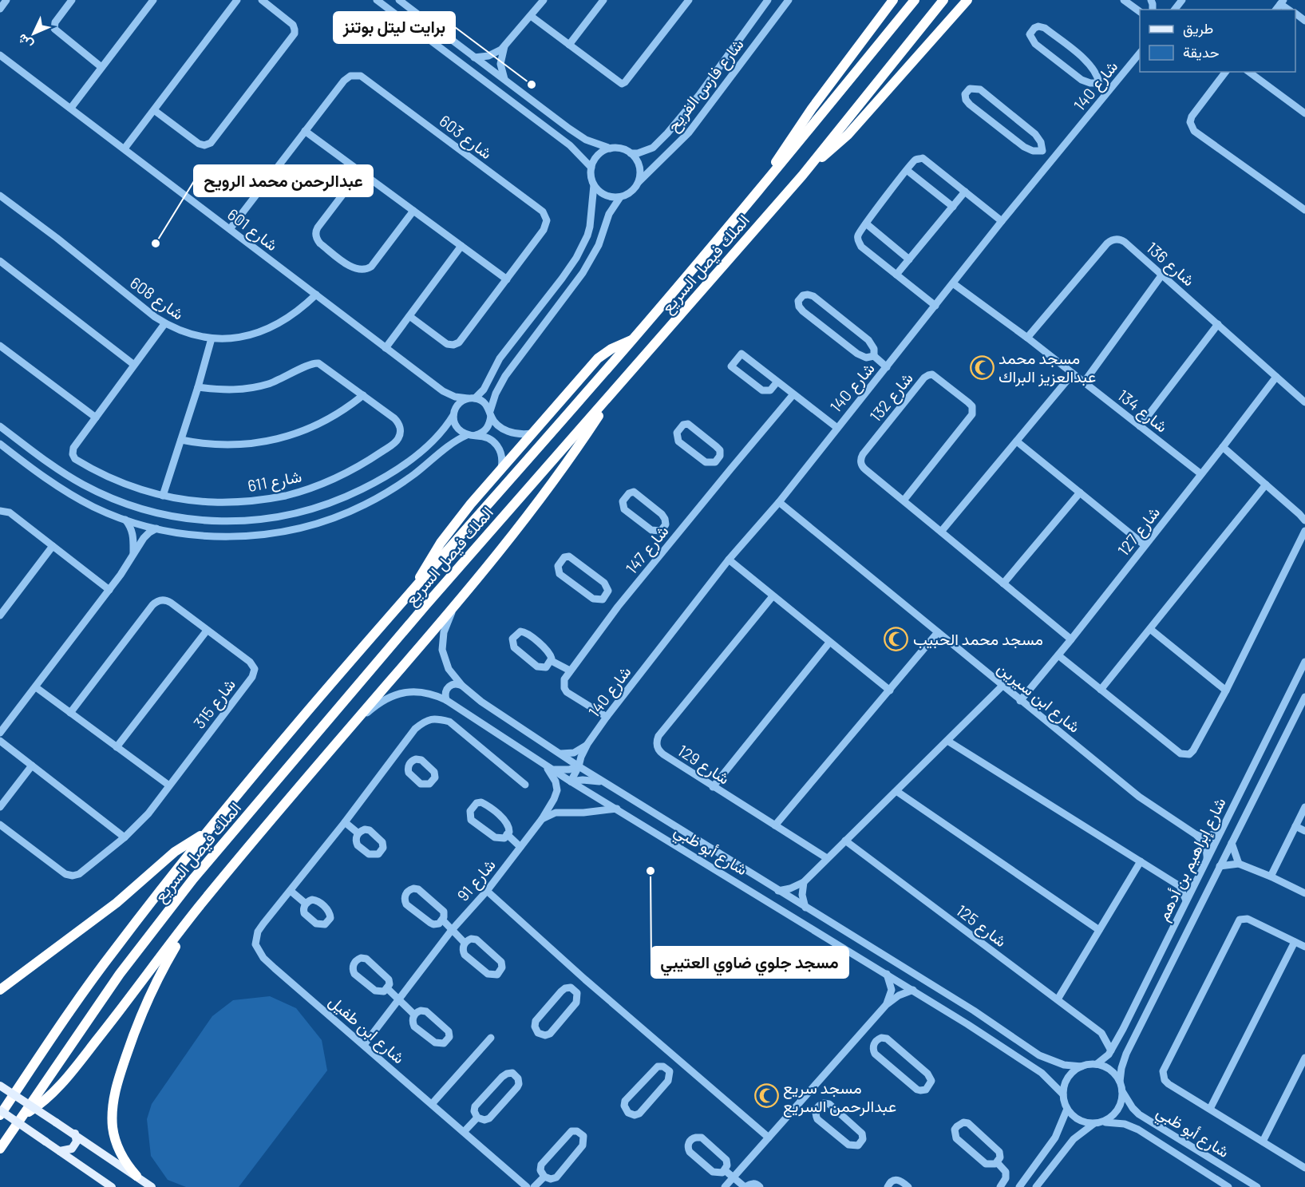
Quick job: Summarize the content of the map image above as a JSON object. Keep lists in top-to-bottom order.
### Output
{
  "streets": {
    "highway": ["الملك فيصل السريع"],
    "street": [
      "شارع فارس الفريح",
      "شارع 140",
      "شارع 603",
      "شارع 601",
      "شارع 136",
      "شارع 608",
      "شارع 132",
      "شارع 134",
      "شارع 611",
      "شارع 127",
      "شارع 147",
      "شارع ابن سيرين",
      "شارع 315",
      "شارع 129",
      "شارع أبو ظبي",
      "شارع إبراهيم بن أدهم",
      "شارع 91",
      "شارع 125",
      "شارع ابن طفيل"
    ]
  },
  "crossings": [
    ["شارع 140", "شارع 134"],
    ["شارع 140", "شارع 147"],
    ["شارع 140", "شارع ابن سيرين"],
    ["شارع 140", "شارع أبو ظبي"],
    ["شارع 603", "شارع 601"],
    ["شارع 601", "شارع 608"],
    ["شارع 136", "شارع 134"],
    ["شارع 136", "شارع 127"],
    ["شارع 608", "شارع 611"],
    ["شارع 132", "شارع 127"],
    ["شارع 134", "شارع 127"],
    ["شارع 127", "شارع ابن سيرين"],
    ["شارع ابن سيرين", "شارع إبراهيم بن أدهم"],
    ["شارع أبو ظبي", "شارع إبراهيم بن أدهم"],
    ["شارع أبو ظبي", "شارع 91"],
    ["شارع إبراهيم بن أدهم", "شارع 125"],
    ["شارع 91", "شارع ابن طفيل"]
  ],
  "places": {
    "other": ["برايت ليتل بوتنز", "عبدالرحمن محمد الرويح", "مسجد جلوي ضاوي العتيبي"],
    "mosque": ["مسجد محمد عبدالعزيز البراك", "مسجد محمد الحبيب", "مسجد سريع عبدالرحمن السريع"]
  },
  "legend": ["طريق", "حديقة"],
  "north": "bottom left"
}
